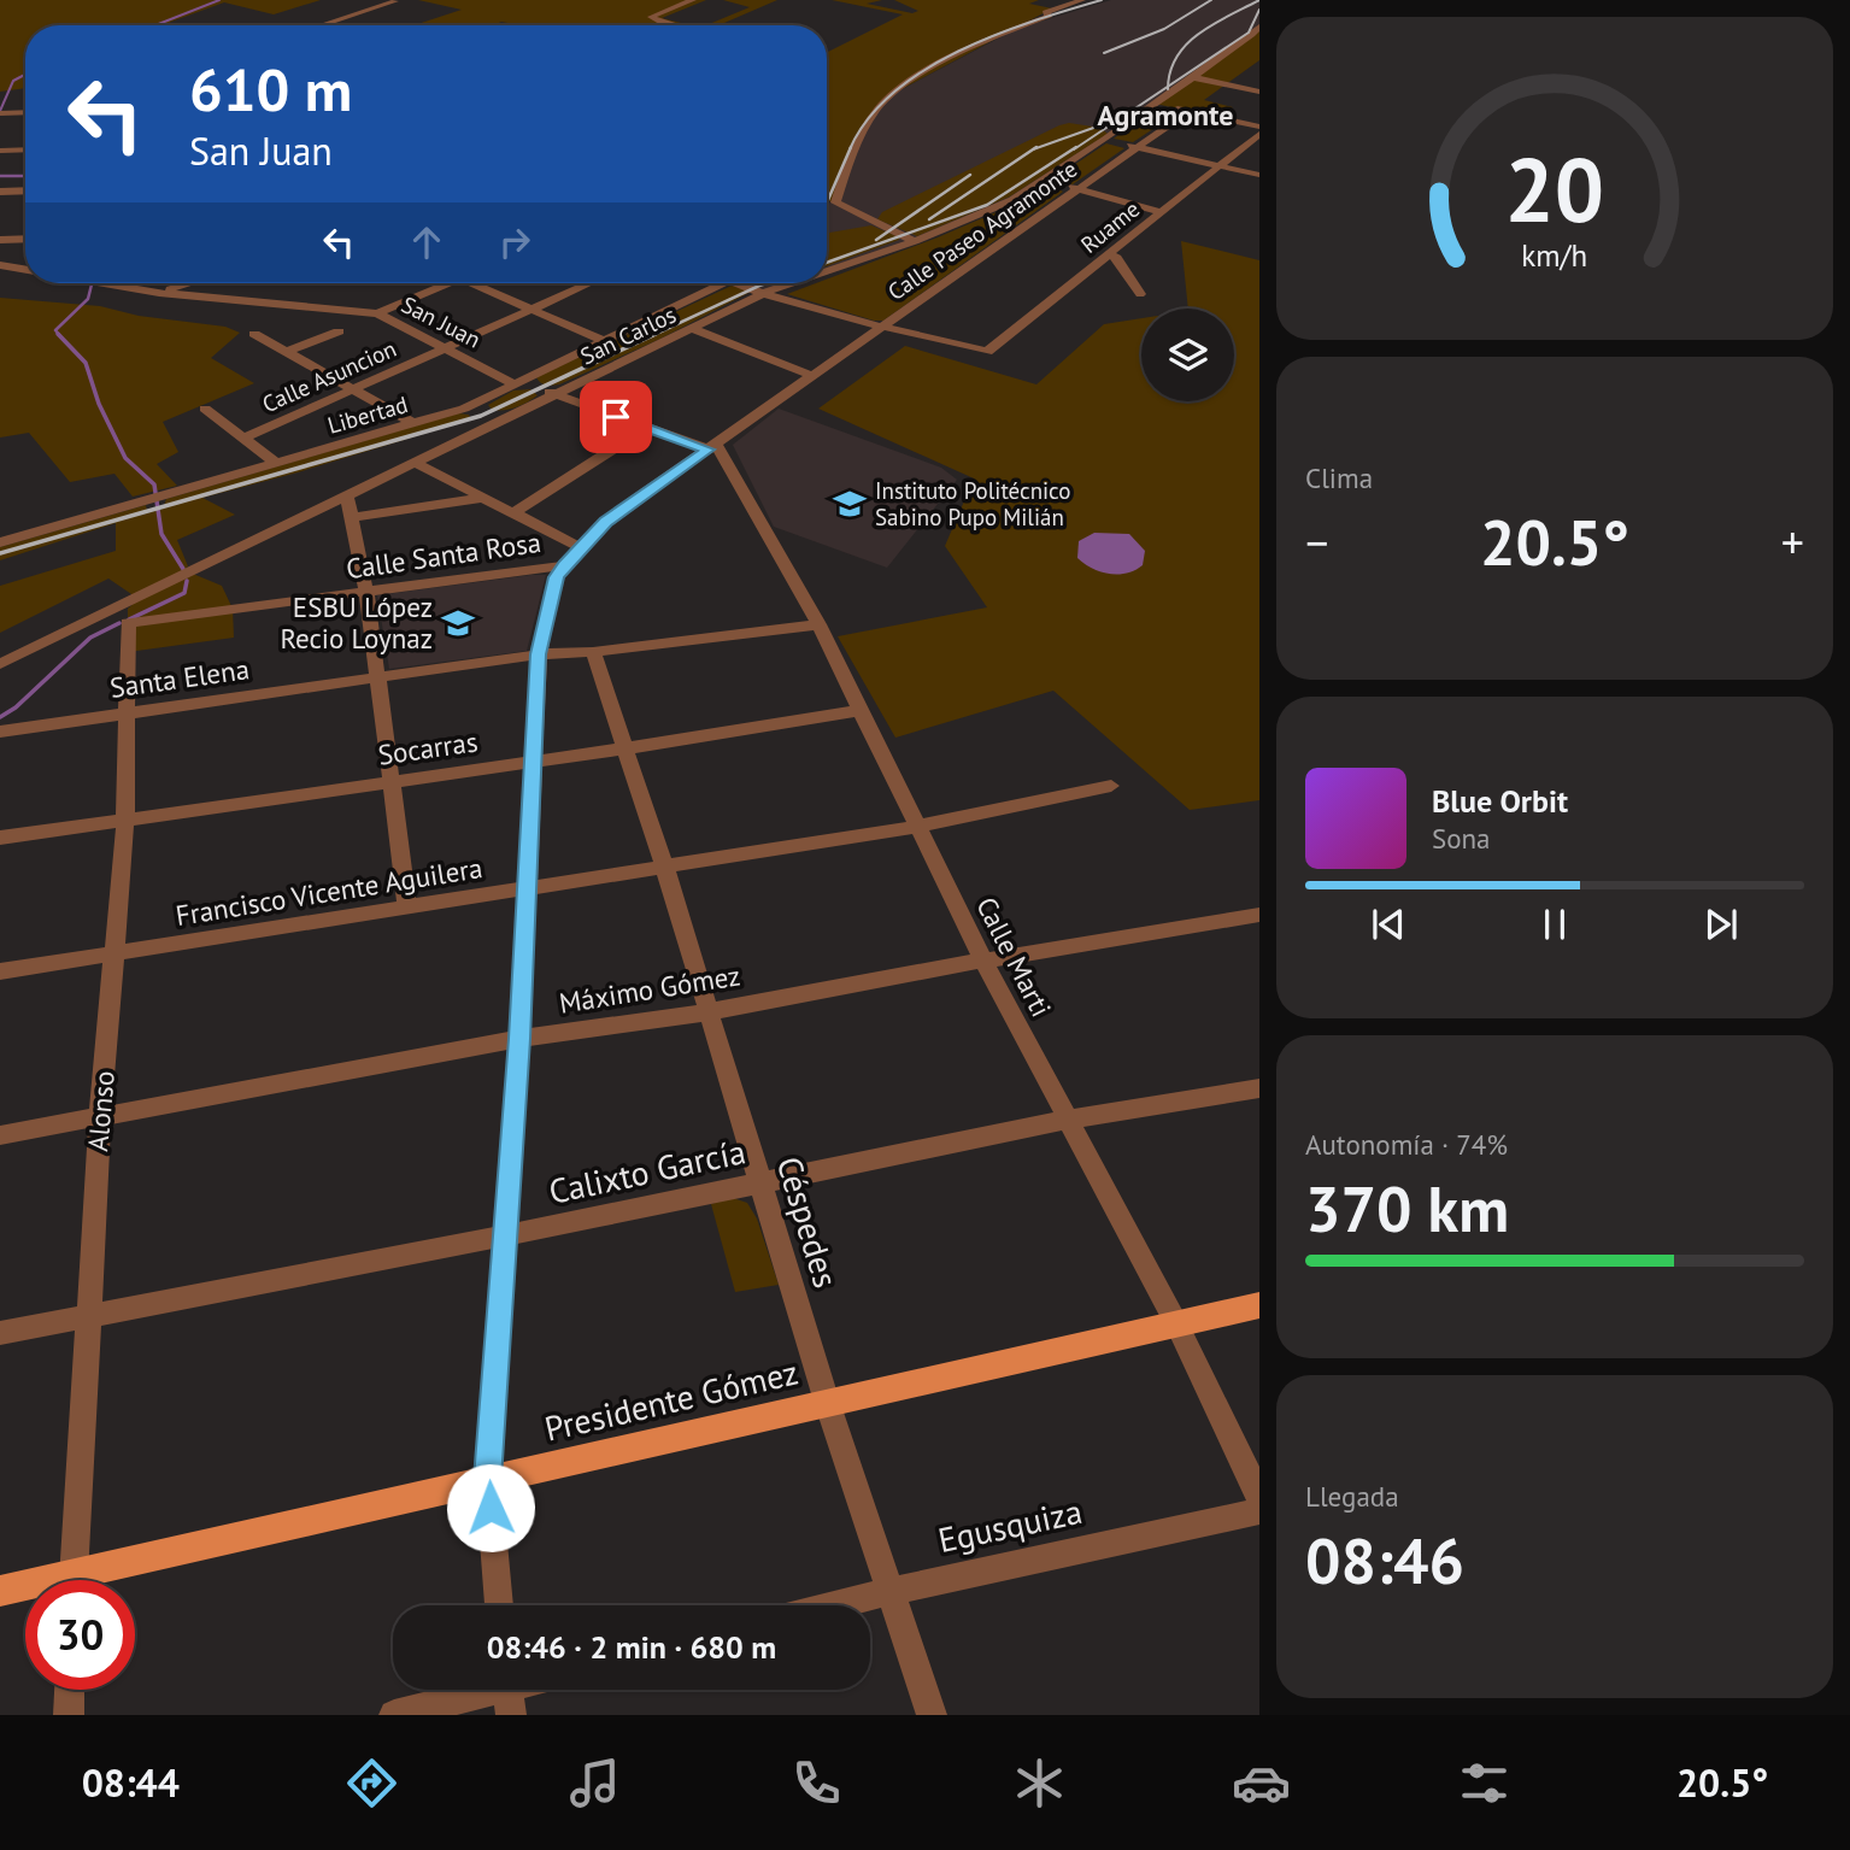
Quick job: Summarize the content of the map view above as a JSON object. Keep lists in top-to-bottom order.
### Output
{
  "streets": {
    "main road": ["Presidente Gómez"],
    "street": [
      "Ruame",
      "Calle Paseo Agramonte",
      "San Juan",
      "San Carlos",
      "Calle Asuncion",
      "Libertad",
      "Calle Santa Rosa",
      "Santa Elena",
      "Socarras",
      "Francisco Vicente Aguilera",
      "Calle Marti",
      "Máximo Gómez",
      "Alonso",
      "Calixto García",
      "Céspedes",
      "Egusquiza"
    ]
  },
  "crossings": [
    ["Ruame", "Calle Paseo Agramonte"],
    ["Calle Paseo Agramonte", "San Juan"],
    ["Calle Paseo Agramonte", "Calle Santa Rosa"],
    ["Calle Paseo Agramonte", "Calle Marti"],
    ["San Juan", "San Carlos"],
    ["San Juan", "Calle Asuncion"],
    ["San Juan", "Libertad"],
    ["San Juan", "Calle Marti"],
    ["San Carlos", "Calle Santa Rosa"],
    ["San Carlos", "Alonso"],
    ["Calle Santa Rosa", "Alonso"],
    ["Santa Elena", "Calle Marti"],
    ["Santa Elena", "Alonso"],
    ["Santa Elena", "Céspedes"],
    ["Socarras", "Calle Marti"],
    ["Socarras", "Alonso"],
    ["Socarras", "Céspedes"],
    ["Francisco Vicente Aguilera", "Calle Marti"],
    ["Francisco Vicente Aguilera", "Alonso"],
    ["Francisco Vicente Aguilera", "Céspedes"],
    ["Calle Marti", "Máximo Gómez"],
    ["Calle Marti", "Calixto García"],
    ["Calle Marti", "Presidente Gómez"],
    ["Máximo Gómez", "Alonso"],
    ["Máximo Gómez", "Céspedes"],
    ["Alonso", "Calixto García"],
    ["Calixto García", "Céspedes"],
    ["Céspedes", "Presidente Gómez"],
    ["Céspedes", "Egusquiza"]
  ],
  "districts": ["Agramonte"],
  "places": {
    "school or university": ["Instituto Politécnico Sabino Pupo Milián", "ESBU López Recio Loynaz"]
  },
  "page": {
    "turn": ["610 m", "San Juan"],
    "tile": [
      "Clima",
      ["Autonomía · 74%", "370 km"],
      ["Llegada", "08:46"]
    ],
    "heat": ["−", "20.5°", "+"],
    "song": ["Blue Orbit", "Sona"],
    "limit": "30",
    "trip": "08:46 · 2 min · 680 m",
    "tabs": ["08:44", "20.5°"],
    "gauge": ["20", "km/h"]
  }
}
